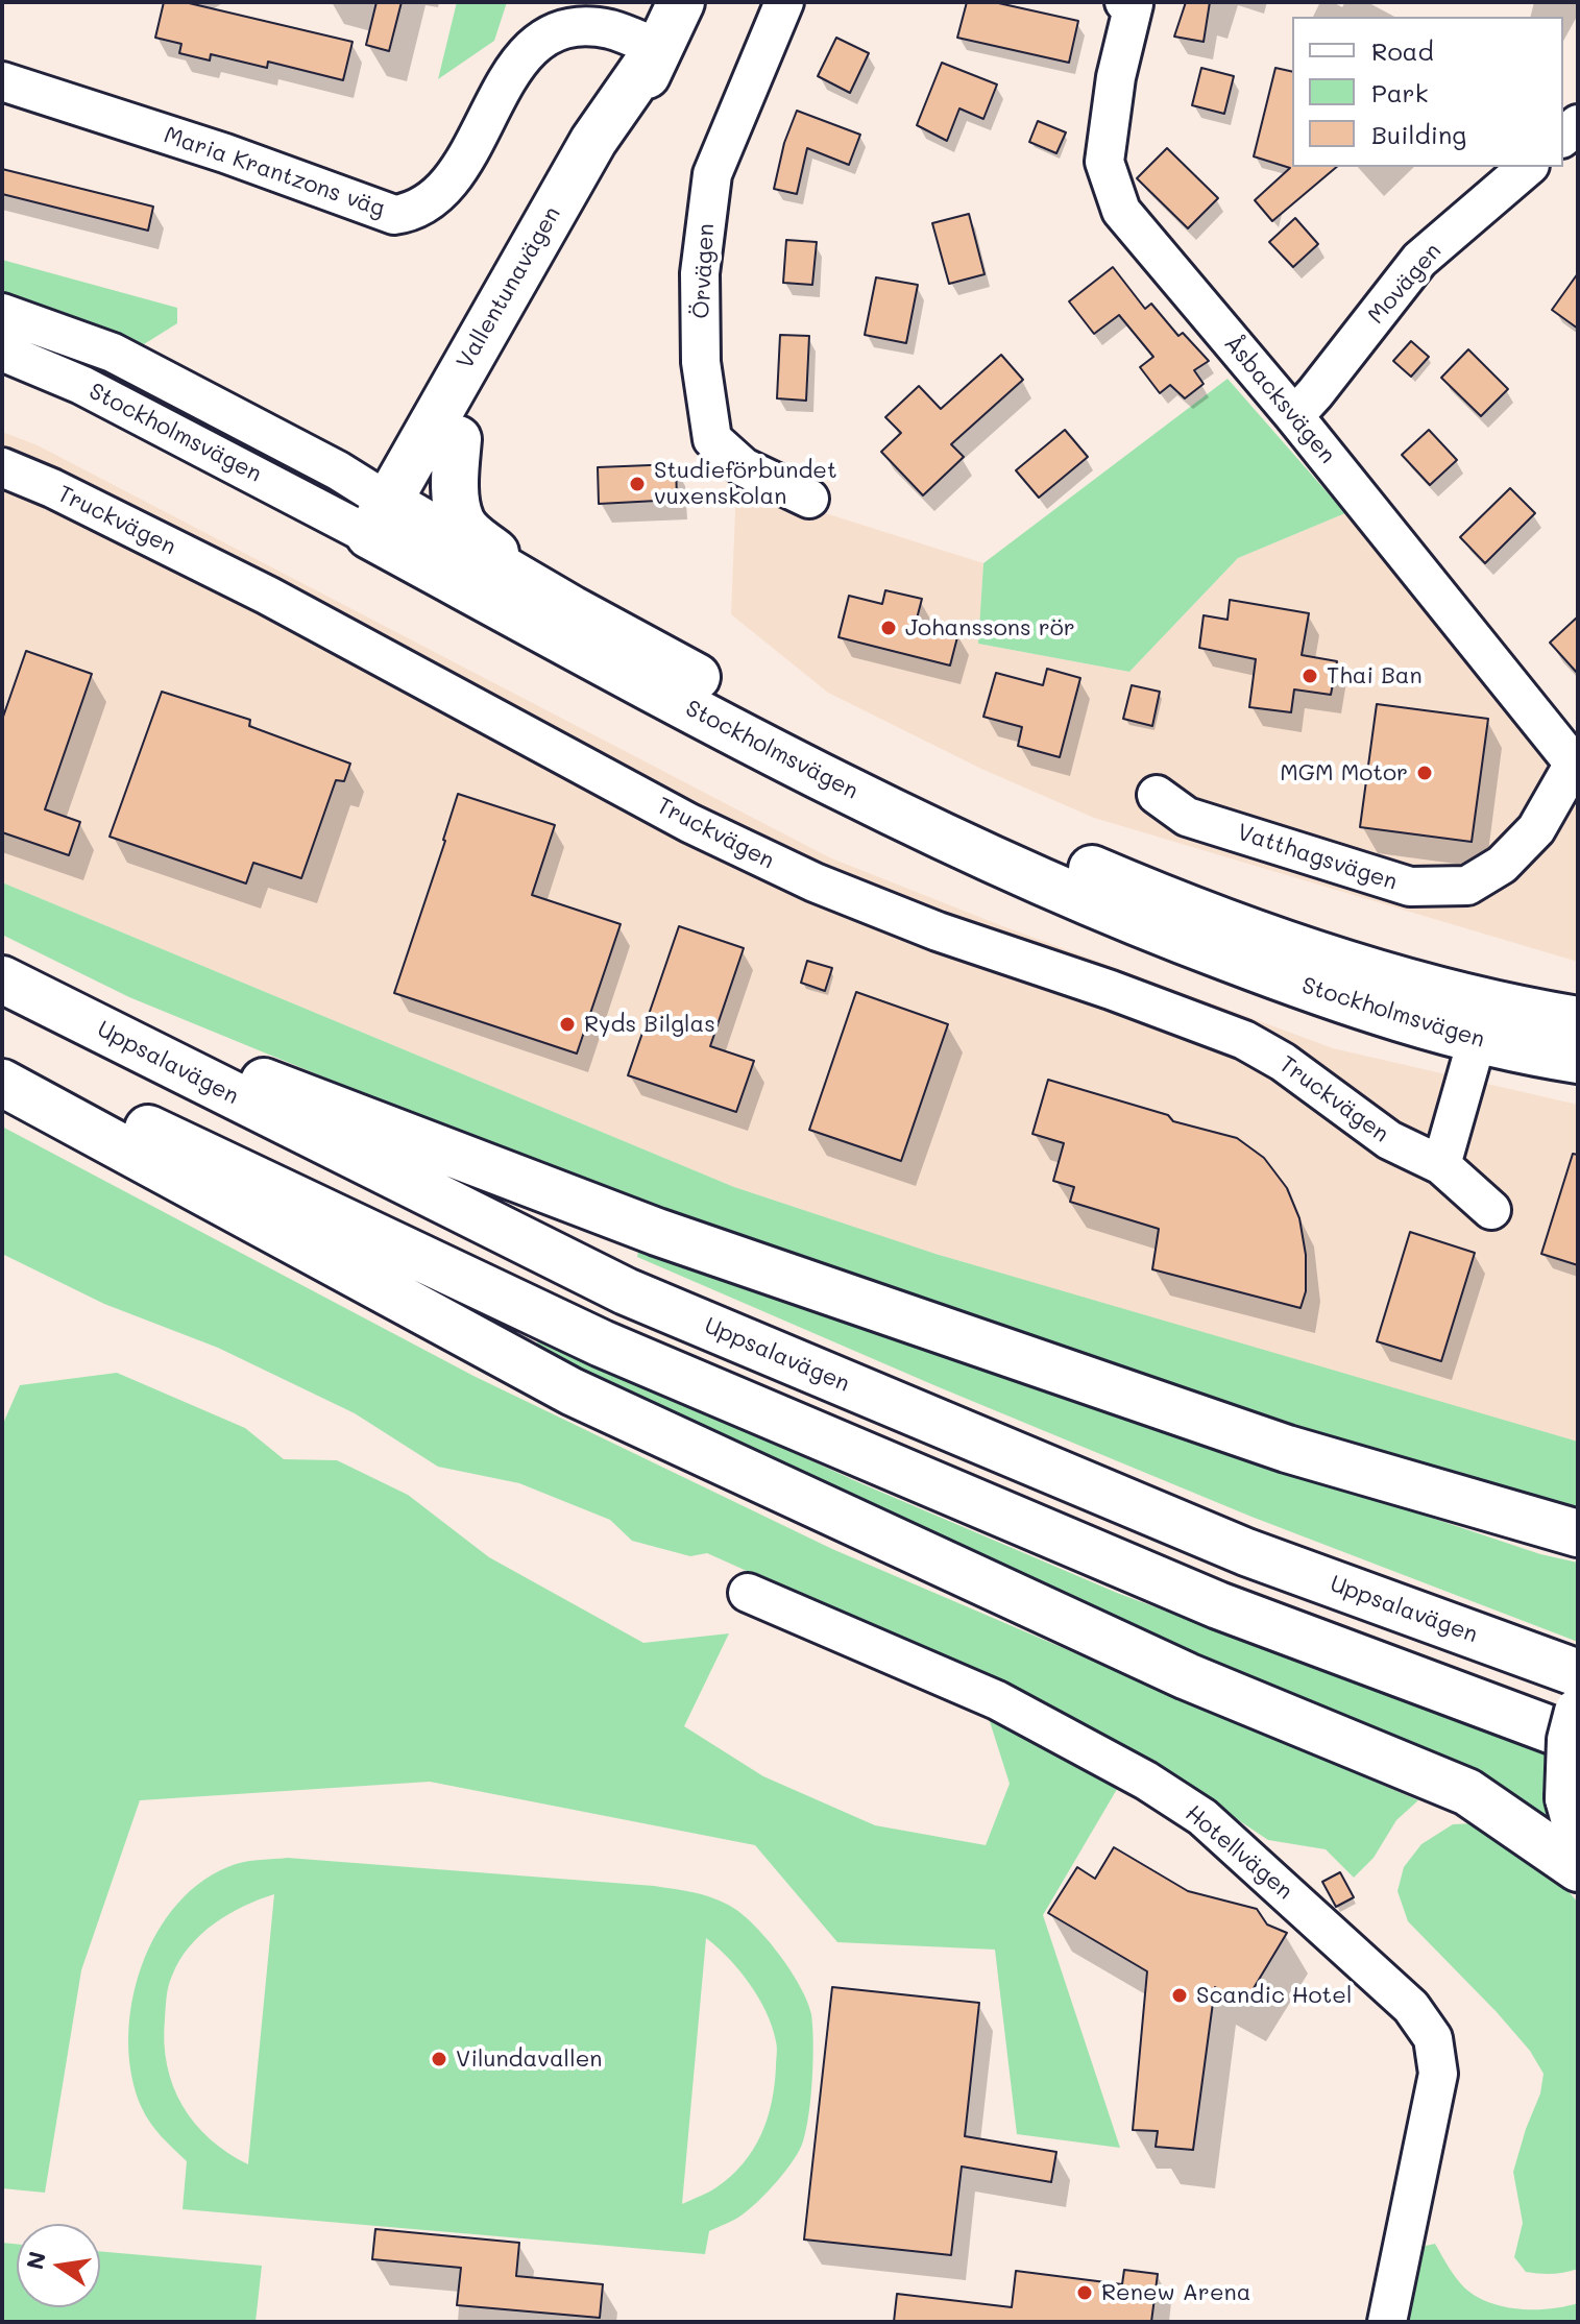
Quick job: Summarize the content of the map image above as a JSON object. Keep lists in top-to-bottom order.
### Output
{
  "streets": {
    "main road": ["Vallentunavägen", "Stockholmsvägen", "Uppsalavägen"],
    "street": [
      "Maria Krantzons väg",
      "Örvägen",
      "Movägen",
      "Åsbacksvägen",
      "Truckvägen",
      "Vatthagsvägen",
      "Hotellvägen"
    ]
  },
  "crossings": [
    ["Maria Krantzons väg", "Vallentunavägen"],
    ["Movägen", "Åsbacksvägen"],
    ["Vallentunavägen", "Stockholmsvägen"],
    ["Åsbacksvägen", "Vatthagsvägen"]
  ],
  "places": [
    "Studieförbundet vuxenskolan",
    "Johanssons rör",
    "Thai Ban",
    "MGM Motor",
    "Ryds Bilglas",
    "Scandic Hotel",
    "Vilundavallen",
    "Renew Arena"
  ],
  "legend": ["Road", "Park", "Building"],
  "north": "left"
}
